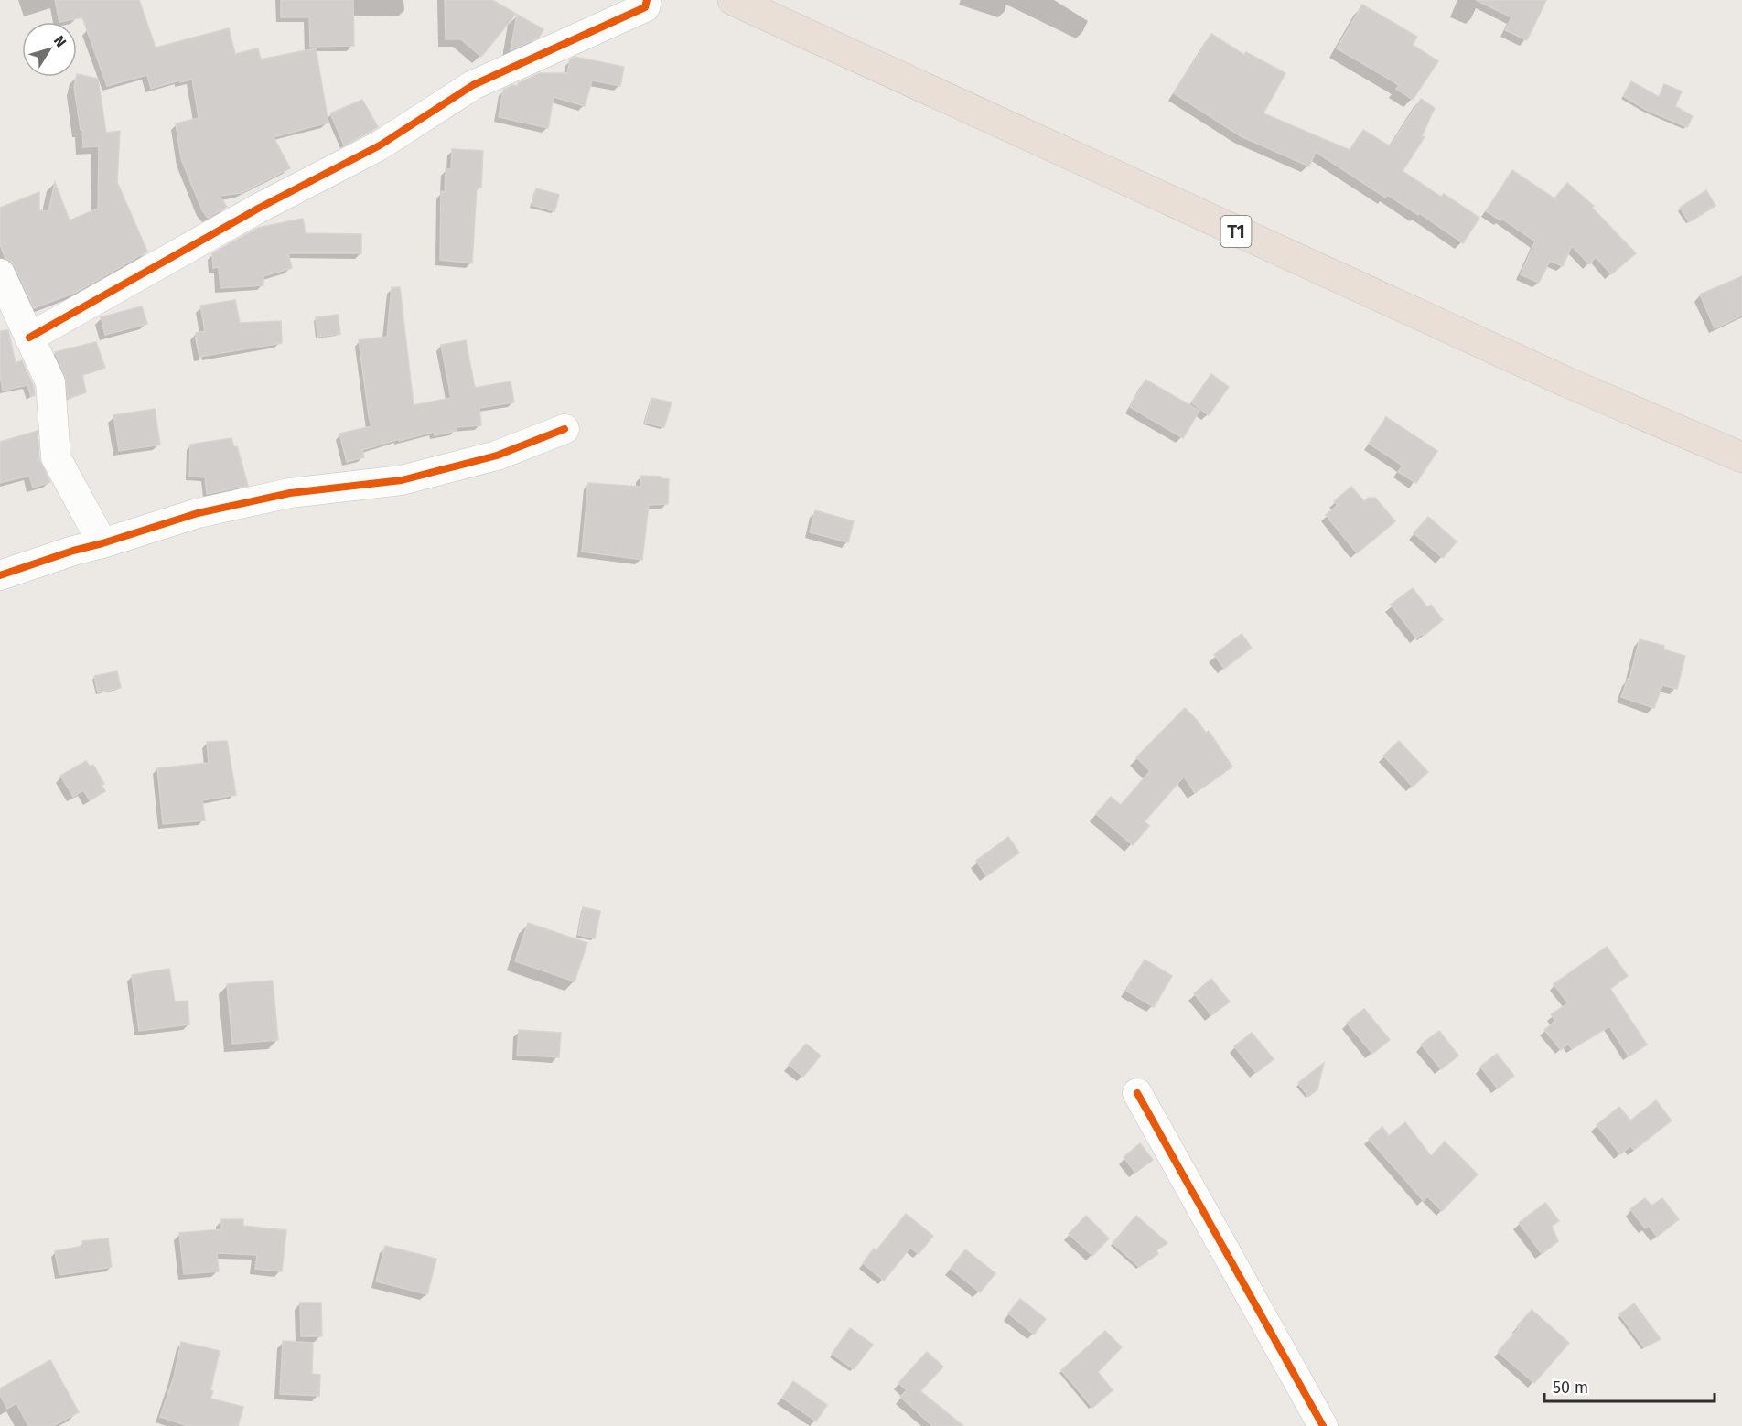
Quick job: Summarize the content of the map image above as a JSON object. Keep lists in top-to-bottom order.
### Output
{
  "streets": {
    "highway": ["T1"]
  },
  "scale_bar": "50 m",
  "north": "top right"
}
